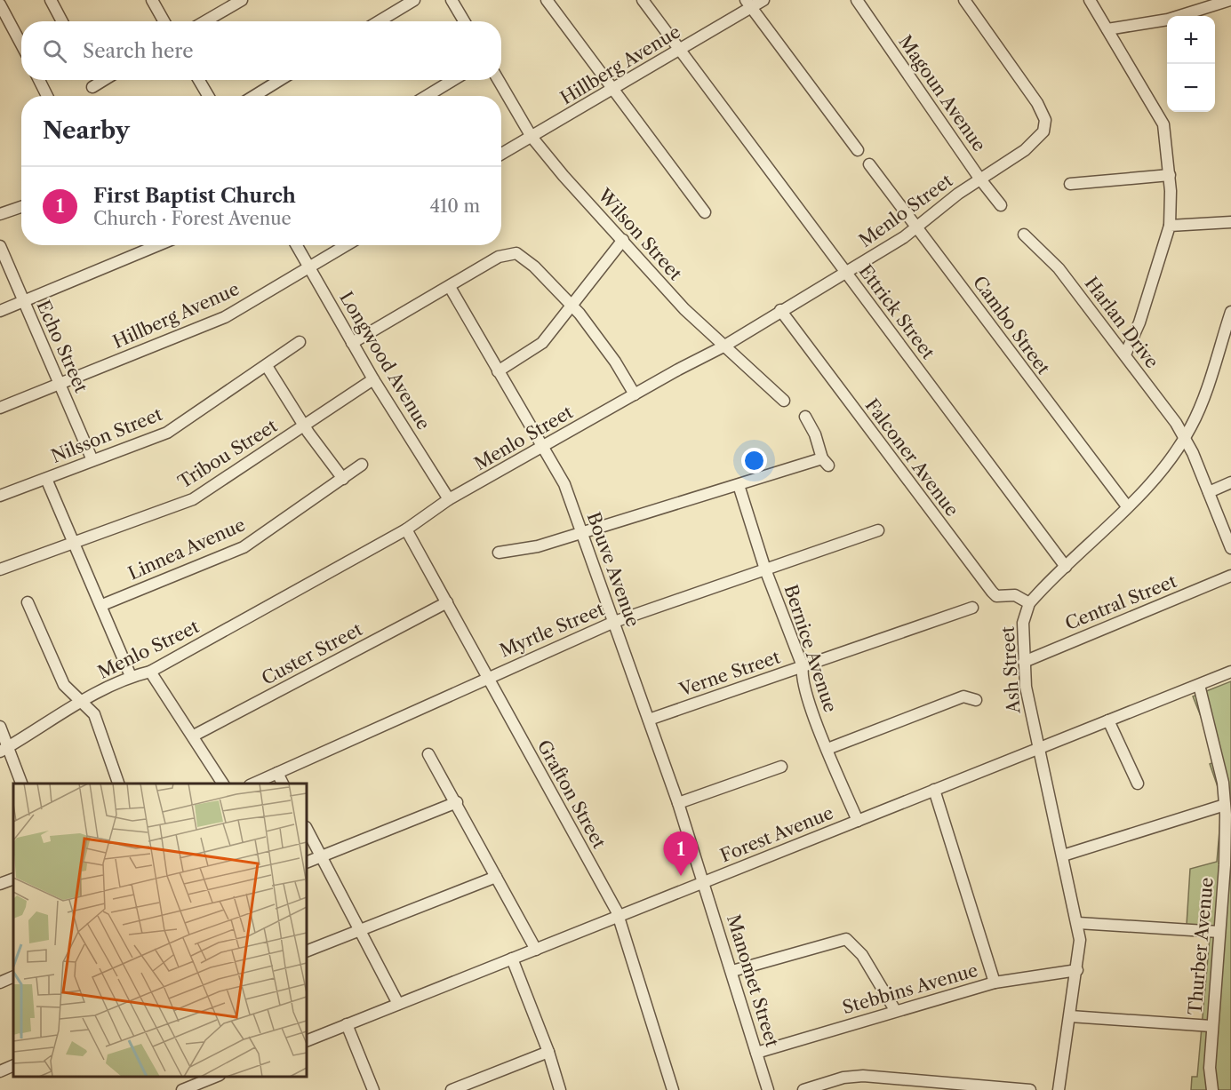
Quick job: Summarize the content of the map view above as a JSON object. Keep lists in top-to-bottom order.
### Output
{
  "streets": {
    "street": [
      "Hillberg Avenue",
      "Magoun Avenue",
      "Menlo Street",
      "Wilson Street",
      "Ettrick Street",
      "Harlan Drive",
      "Cambo Street",
      "Echo Street",
      "Longwood Avenue",
      "Nilsson Street",
      "Tribou Street",
      "Falconer Avenue",
      "Linnea Avenue",
      "Bouve Avenue",
      "Central Street",
      "Myrtle Street",
      "Bernice Avenue",
      "Custer Street",
      "Ash Street",
      "Verne Street",
      "Grafton Street",
      "Forest Avenue",
      "Thurber Avenue",
      "Manomet Street",
      "Stebbins Avenue"
    ]
  },
  "crossings": [
    ["Hillberg Avenue", "Wilson Street"],
    ["Hillberg Avenue", "Ettrick Street"],
    ["Hillberg Avenue", "Echo Street"],
    ["Hillberg Avenue", "Longwood Avenue"],
    ["Magoun Avenue", "Menlo Street"],
    ["Menlo Street", "Wilson Street"],
    ["Menlo Street", "Ettrick Street"],
    ["Menlo Street", "Cambo Street"],
    ["Menlo Street", "Longwood Avenue"],
    ["Menlo Street", "Falconer Avenue"],
    ["Menlo Street", "Bouve Avenue"],
    ["Menlo Street", "Grafton Street"],
    ["Ettrick Street", "Ash Street"],
    ["Harlan Drive", "Ash Street"],
    ["Cambo Street", "Ash Street"],
    ["Echo Street", "Nilsson Street"],
    ["Longwood Avenue", "Tribou Street"],
    ["Falconer Avenue", "Ash Street"],
    ["Bouve Avenue", "Myrtle Street"],
    ["Bouve Avenue", "Verne Street"],
    ["Bouve Avenue", "Forest Avenue"],
    ["Bouve Avenue", "Manomet Street"],
    ["Central Street", "Ash Street"],
    ["Myrtle Street", "Bernice Avenue"],
    ["Myrtle Street", "Grafton Street"],
    ["Bernice Avenue", "Verne Street"],
    ["Bernice Avenue", "Forest Avenue"],
    ["Custer Street", "Grafton Street"],
    ["Ash Street", "Forest Avenue"],
    ["Ash Street", "Stebbins Avenue"],
    ["Grafton Street", "Forest Avenue"],
    ["Forest Avenue", "Thurber Avenue"],
    ["Forest Avenue", "Manomet Street"],
    ["Manomet Street", "Stebbins Avenue"]
  ],
  "page": {
    "map_buttons": ["+", "−"],
    "search": "Search here",
    "heading": "Nearby",
    "list": [
      {
        "mark": "1",
        "name": "First Baptist Church",
        "note": "Church · Forest Avenue",
        "value": "410 m"
      }
    ],
    "pins": "1"
  }
}
